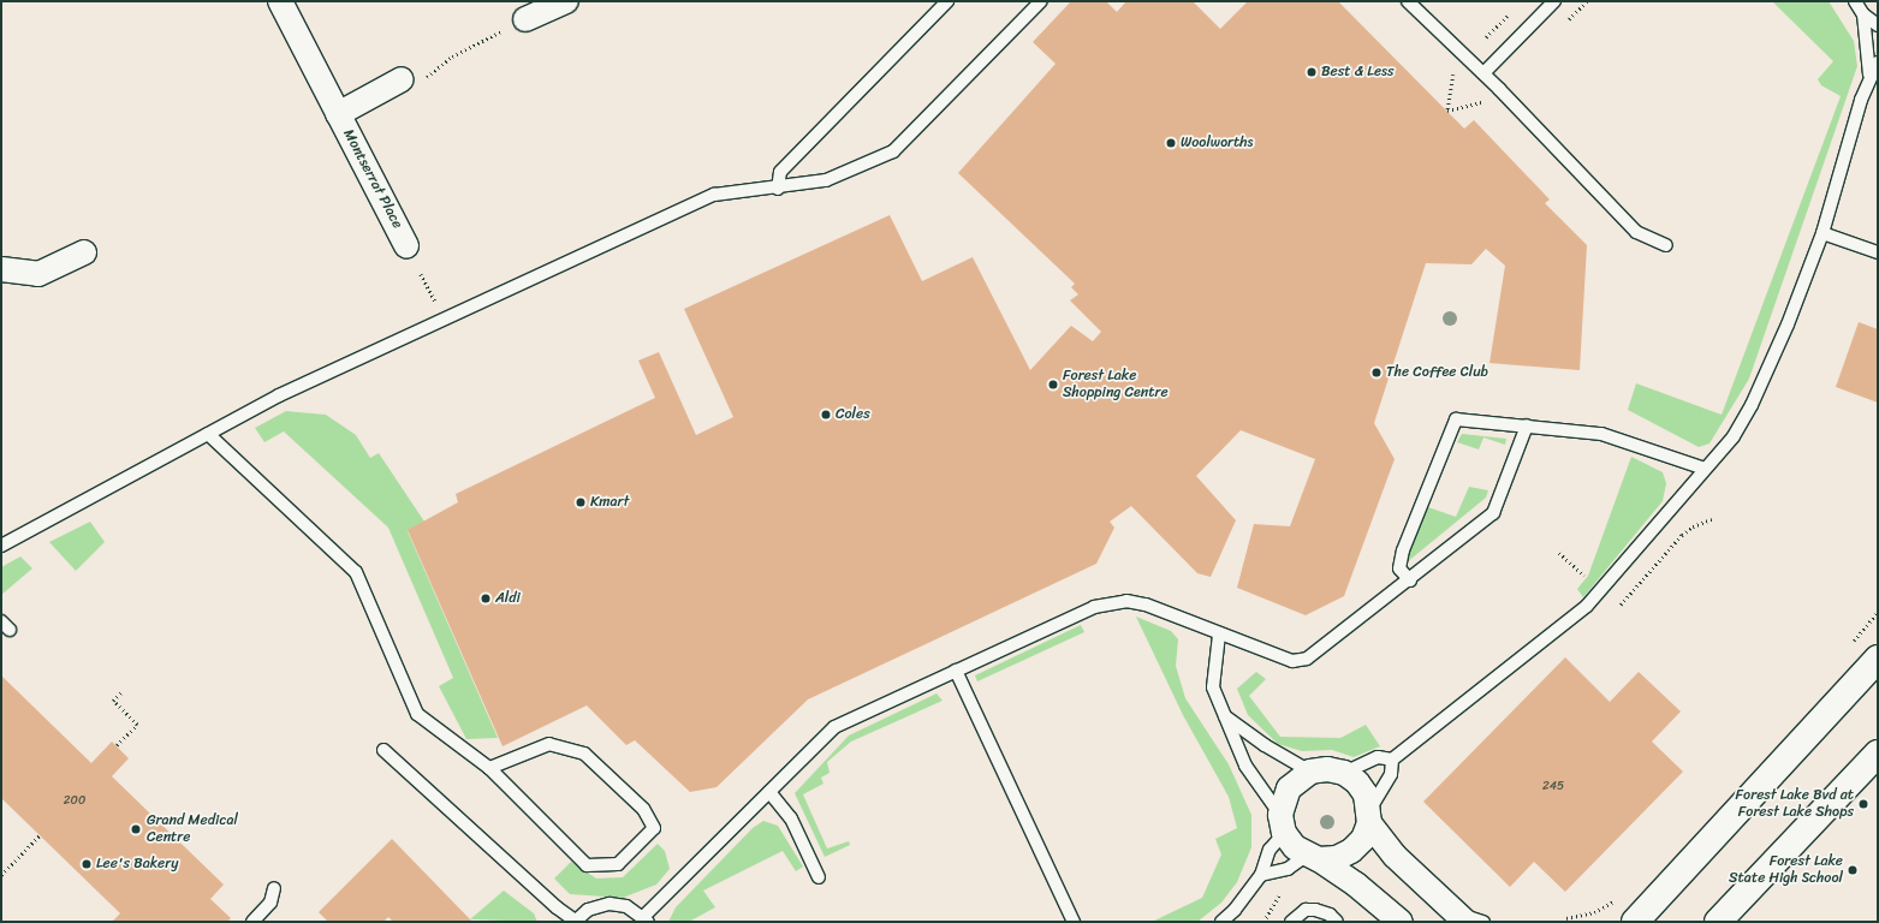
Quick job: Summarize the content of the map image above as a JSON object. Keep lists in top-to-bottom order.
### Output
{
  "streets": {
    "street": ["Montserrat Place"]
  },
  "places": [
    "Best & Less",
    "Woolworths",
    "The Coffee Club",
    "Forest Lake Shopping Centre",
    "Coles",
    "Kmart",
    "Aldi",
    "Forest Lake Bvd at Forest Lake Shops",
    "Grand Medical Centre",
    "Lee's Bakery",
    "Forest Lake State High School"
  ],
  "house_numbers": ["245", "200"]
}
